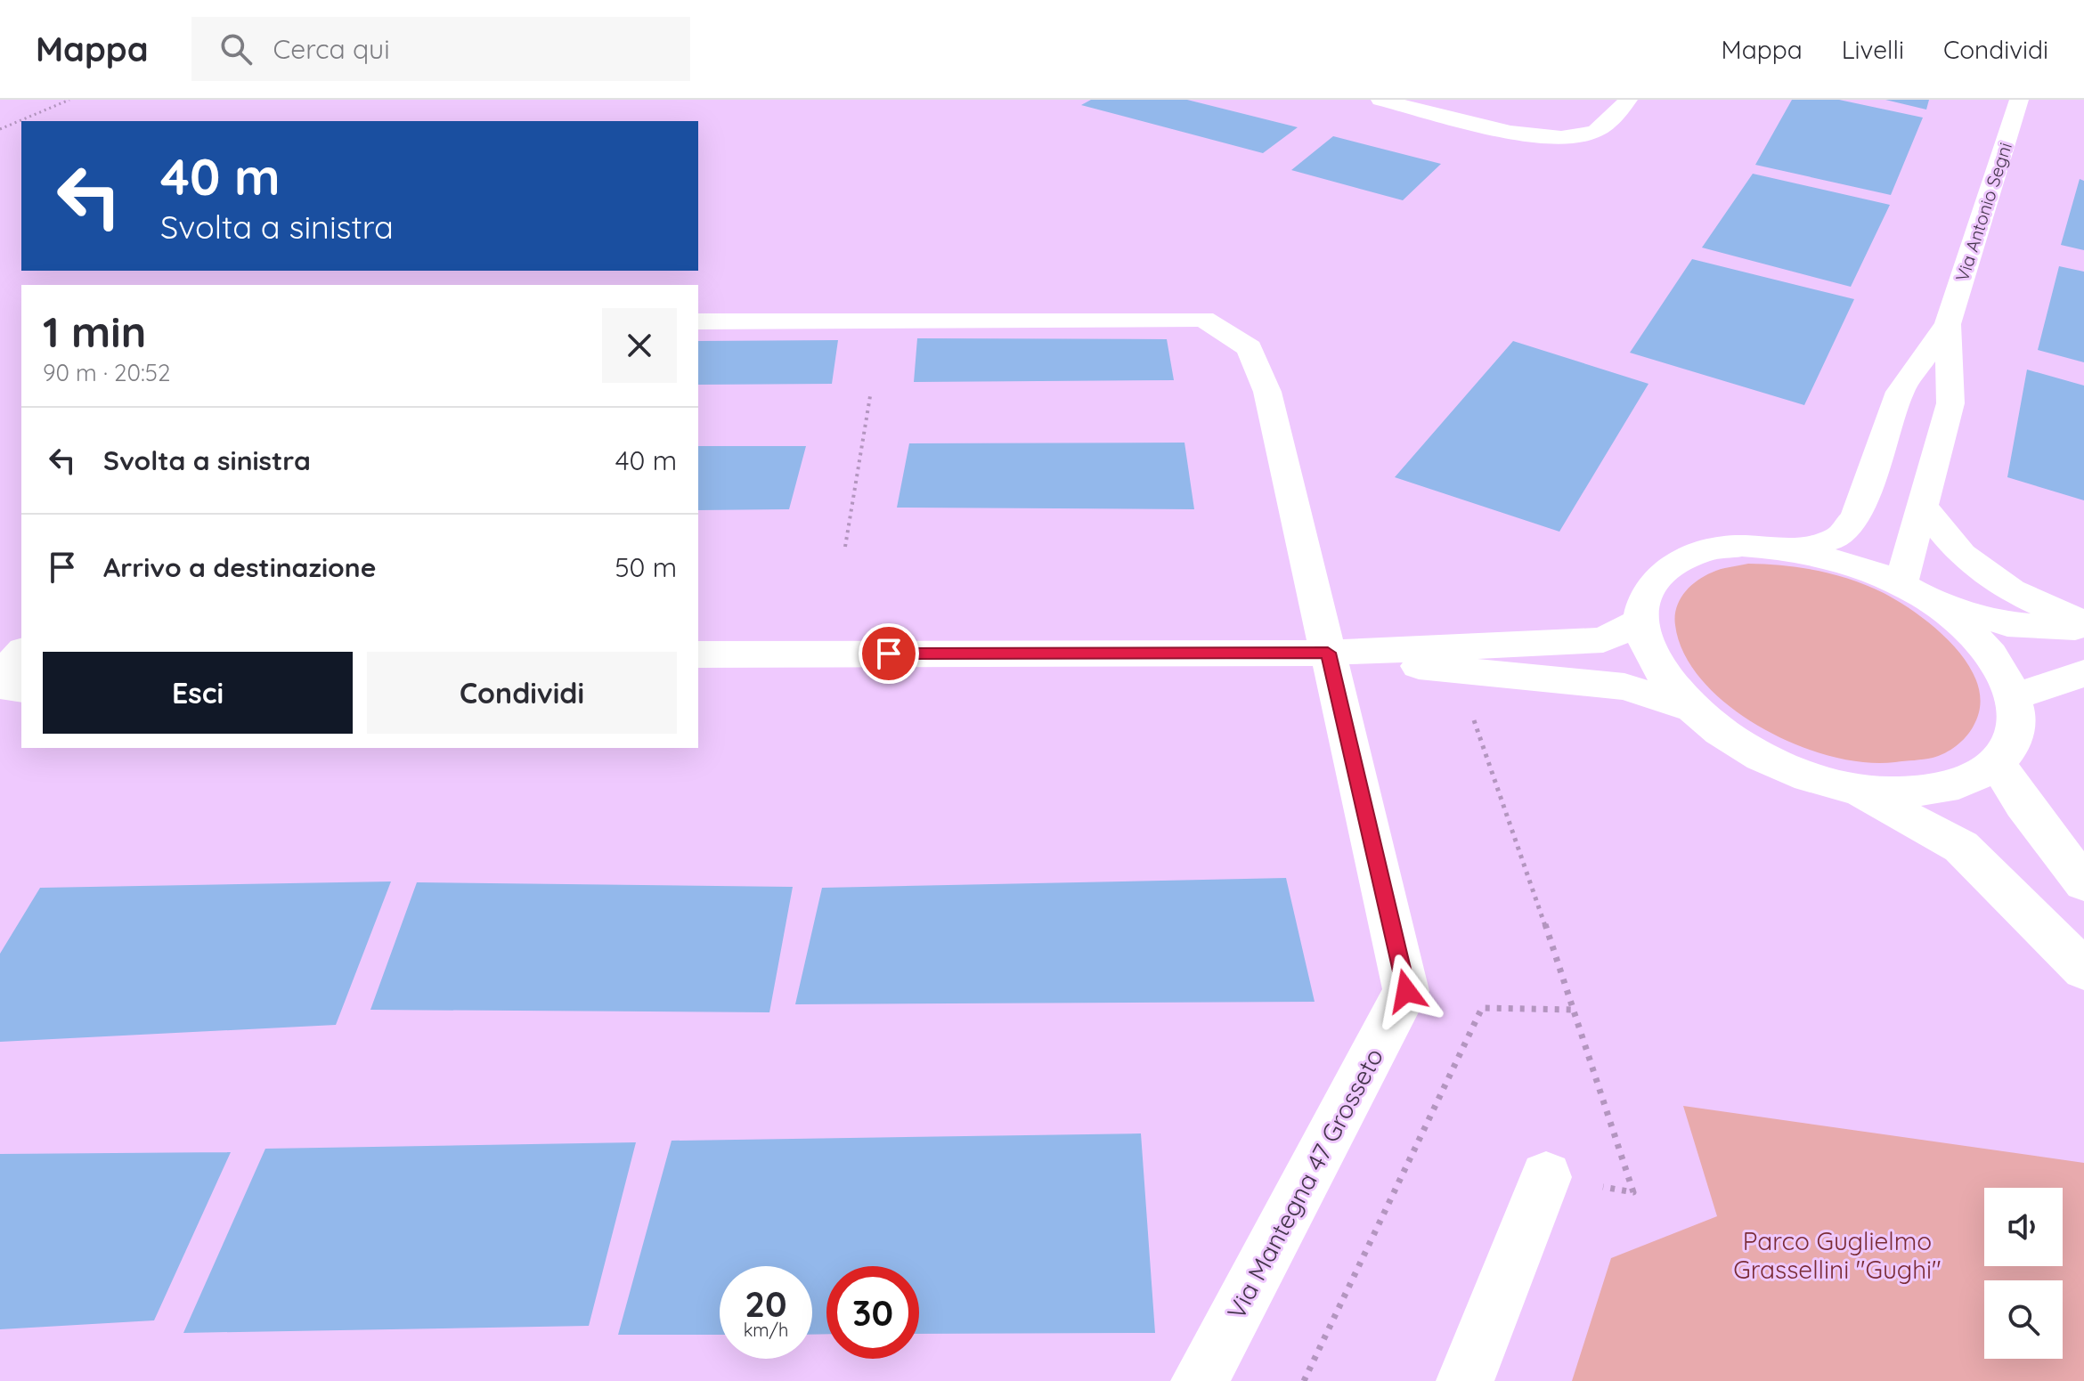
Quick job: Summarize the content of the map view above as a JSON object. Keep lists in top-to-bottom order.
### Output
{
  "streets": {
    "street": ["Via Antonio Segni", "Via Mantegna 47 Grosseto"]
  },
  "parks": ["Parco Guglielmo Grassellini \"Gughi\""],
  "page": {
    "header": "Mappa",
    "search": "Cerca qui",
    "nav": ["Mappa", "Livelli", "Condividi"],
    "turn": ["40 m", "Svolta a sinistra"],
    "heading": ["1 min", "90 m · 20:52"],
    "list": [
      {
        "name": "Svolta a sinistra",
        "value": "40 m"
      },
      {
        "name": "Arrivo a destinazione",
        "value": "50 m"
      }
    ],
    "buttons": ["Esci", "Condividi"],
    "speed": "20 km/h",
    "limit": "30"
  }
}
